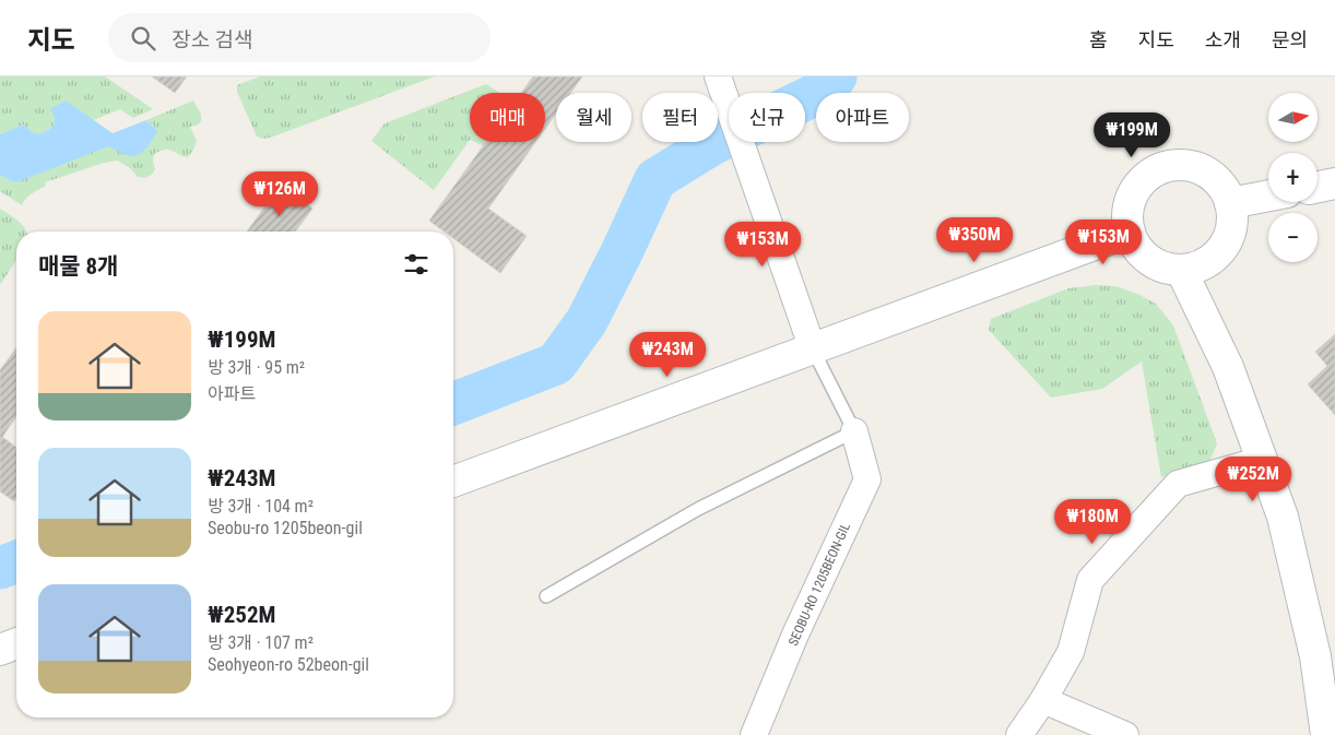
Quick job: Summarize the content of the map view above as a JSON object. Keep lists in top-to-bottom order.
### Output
{
  "streets": {
    "street": ["SEOBU-RO 1205BEON-GIL"]
  },
  "north": "right",
  "page": {
    "header": "지도",
    "search": "장소 검색",
    "nav": [
      "홈",
      "지도",
      "소개",
      "문의"
    ],
    "map_buttons": ["+", "−"],
    "chip": [
      "매매",
      "월세",
      "필터",
      "신규",
      "아파트"
    ],
    "price": [
      "₩199M",
      "₩126M",
      "₩350M",
      "₩153M",
      "₩153M",
      "₩243M",
      "₩252M",
      "₩180M"
    ],
    "heading": "매물 8개",
    "list": [
      {
        "name": "₩199M",
        "note": "방 3개 · 95 m² · 아파트"
      },
      {
        "name": "₩243M",
        "note": "방 3개 · 104 m² · Seobu-ro 1205beon-gil"
      },
      {
        "name": "₩252M",
        "note": "방 3개 · 107 m² · Seohyeon-ro 52beon-gil"
      }
    ]
  }
}
